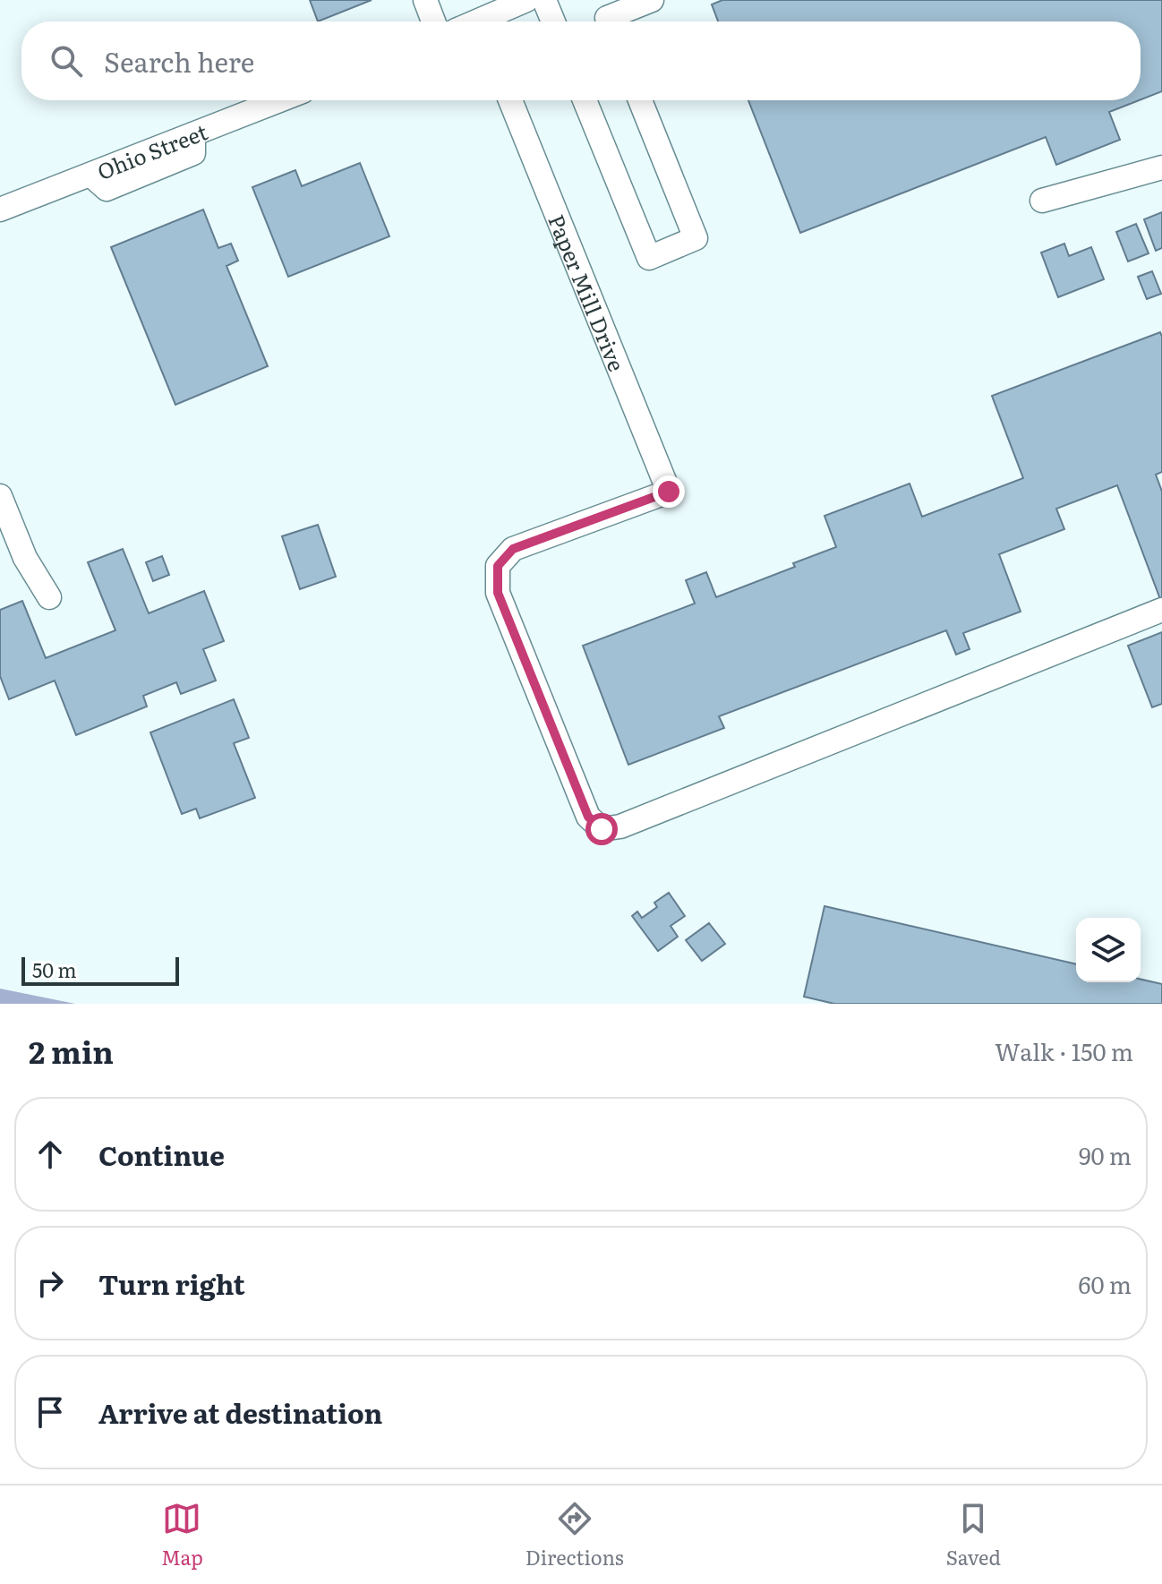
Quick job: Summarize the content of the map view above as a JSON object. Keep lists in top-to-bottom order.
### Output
{
  "streets": {
    "street": ["Ohio Street", "Paper Mill Drive"]
  },
  "scale_bar": "50 m",
  "page": {
    "search": "Search here",
    "scale": "50 m",
    "heading": ["2 min", "Walk · 150 m"],
    "list": [
      ["Continue", "90 m"],
      ["Turn right", "60 m"],
      "Arrive at destination"
    ],
    "nav": ["Map", "Directions", "Saved"]
  }
}
